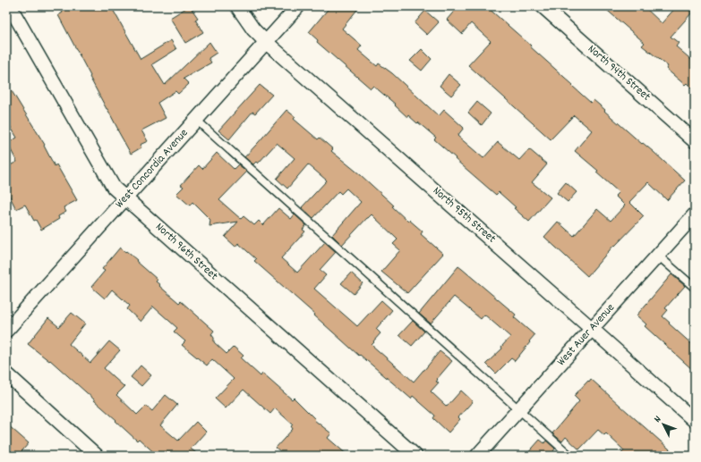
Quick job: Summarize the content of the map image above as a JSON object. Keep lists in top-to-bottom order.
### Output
{
  "streets": {
    "street": [
      "North 94th Street",
      "West Concordia Avenue",
      "North 95th Street",
      "North 96th Street",
      "West Auer Avenue"
    ]
  },
  "crossings": [
    ["West Concordia Avenue", "North 95th Street"],
    ["West Concordia Avenue", "North 96th Street"],
    ["North 95th Street", "West Auer Avenue"]
  ],
  "north": "top left"
}
